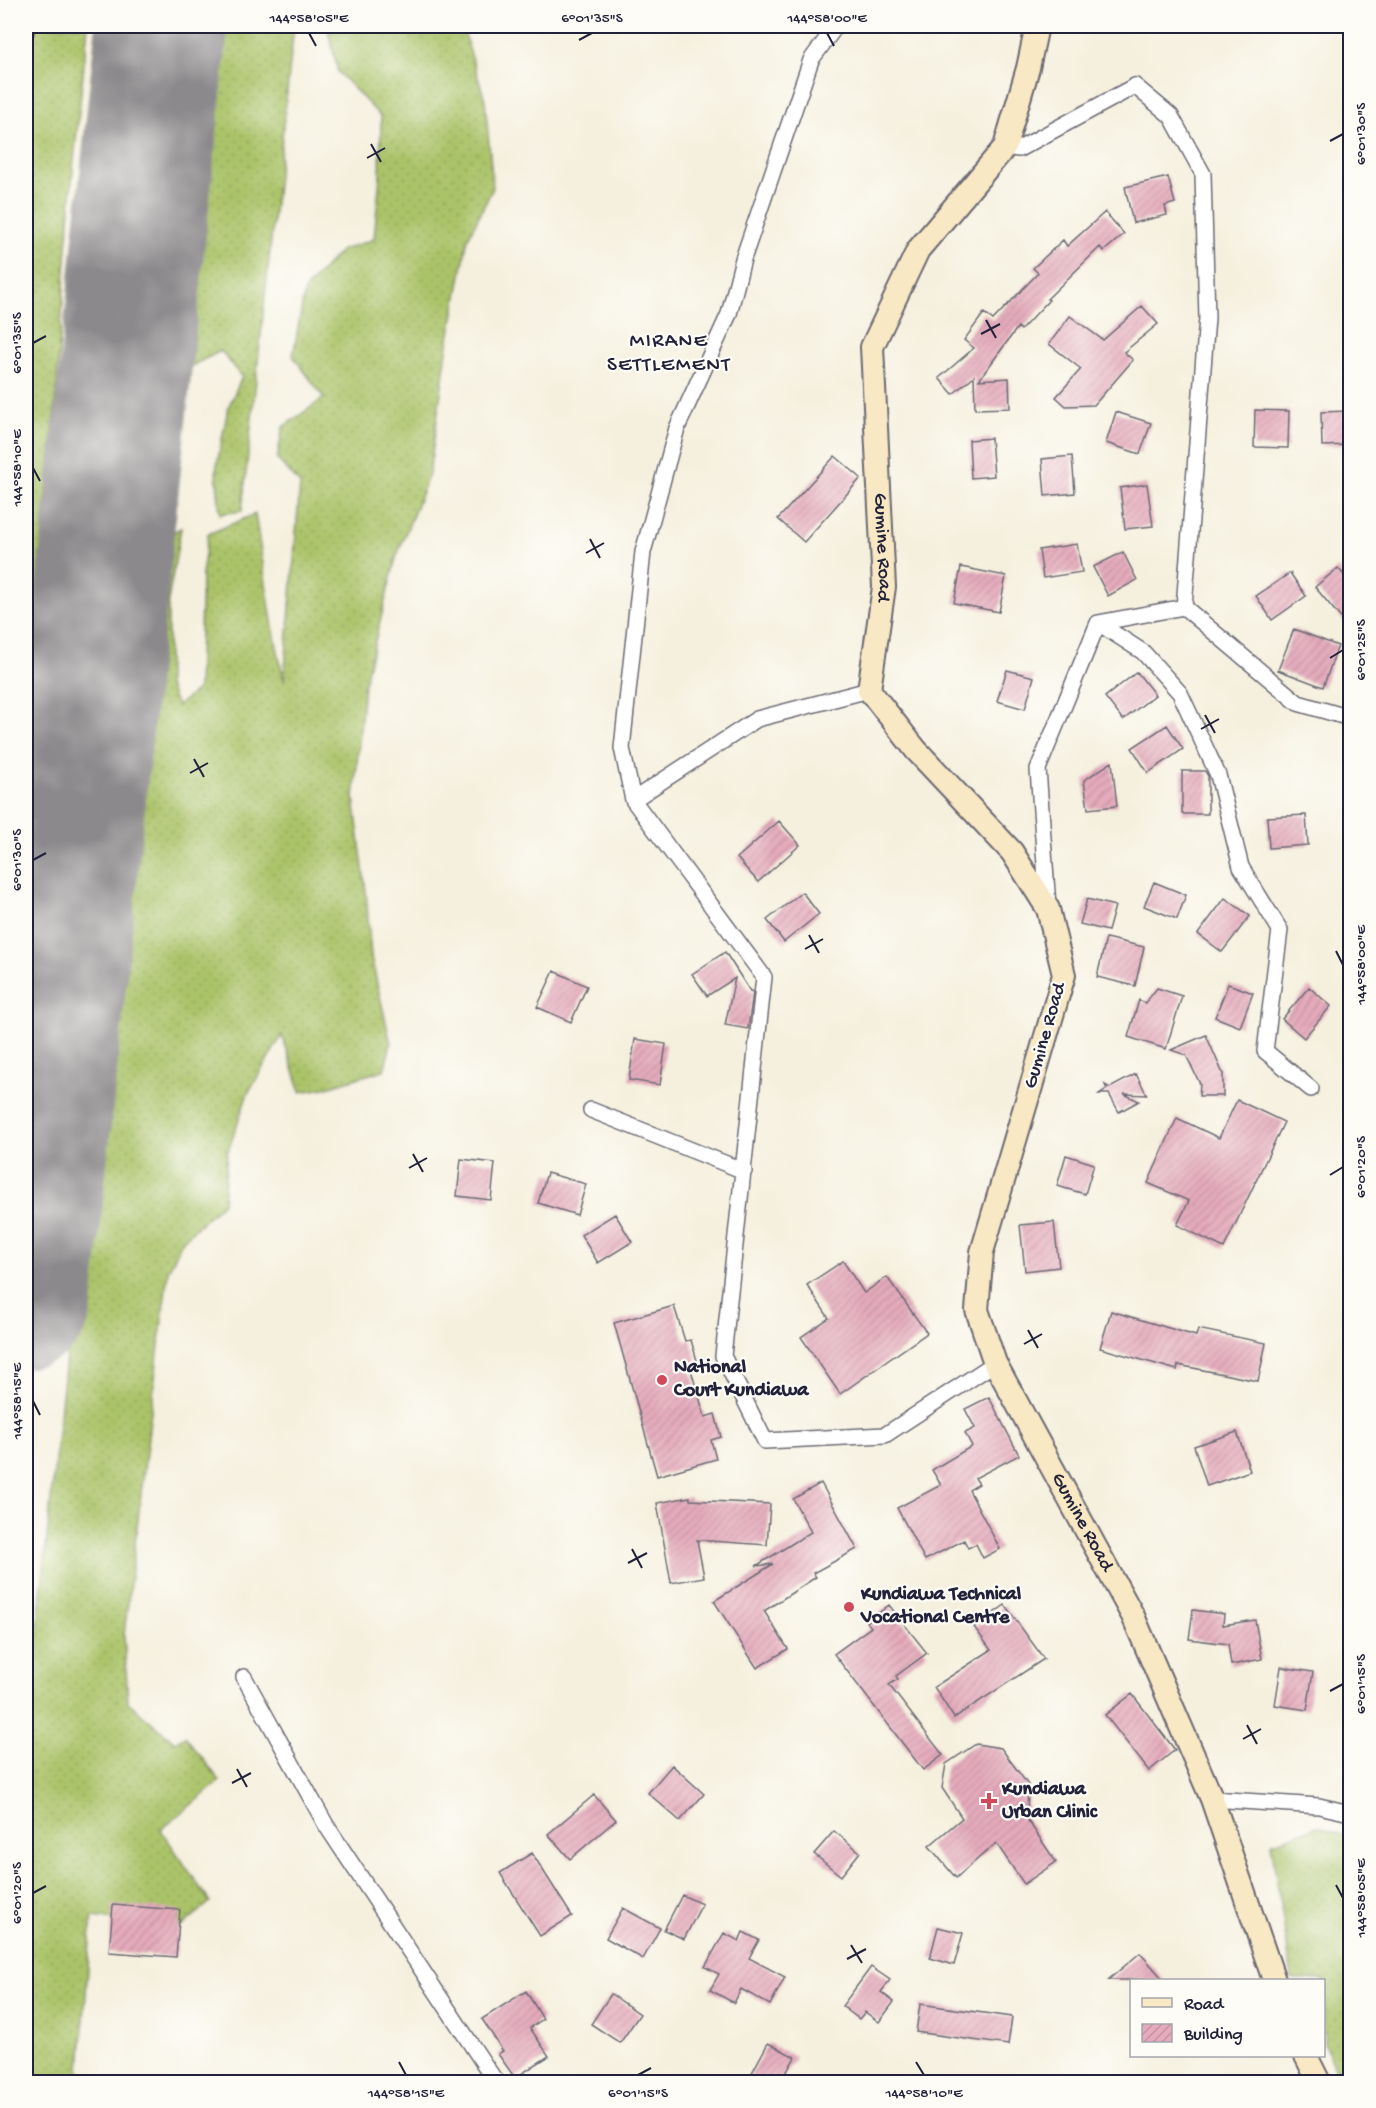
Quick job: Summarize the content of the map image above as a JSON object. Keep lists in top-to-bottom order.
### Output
{
  "streets": {
    "main road": ["Gumine Road"]
  },
  "districts": ["MIRANE SETTLEMENT"],
  "places": {
    "other": ["National Court Kundiawa", "Kundiawa Technical Vocational Centre"],
    "health": ["Kundiawa Urban Clinic"]
  },
  "legend": ["Road", "Building"],
  "coordinates": [
    "144°58'05\"E",
    "6°01'35\"S",
    "144°58'00\"E",
    "6°01'30\"S",
    "144°58'10\"E",
    "6°01'25\"S",
    "6°01'20\"S",
    "144°58'15\"E",
    "6°01'15\"S"
  ]
}
